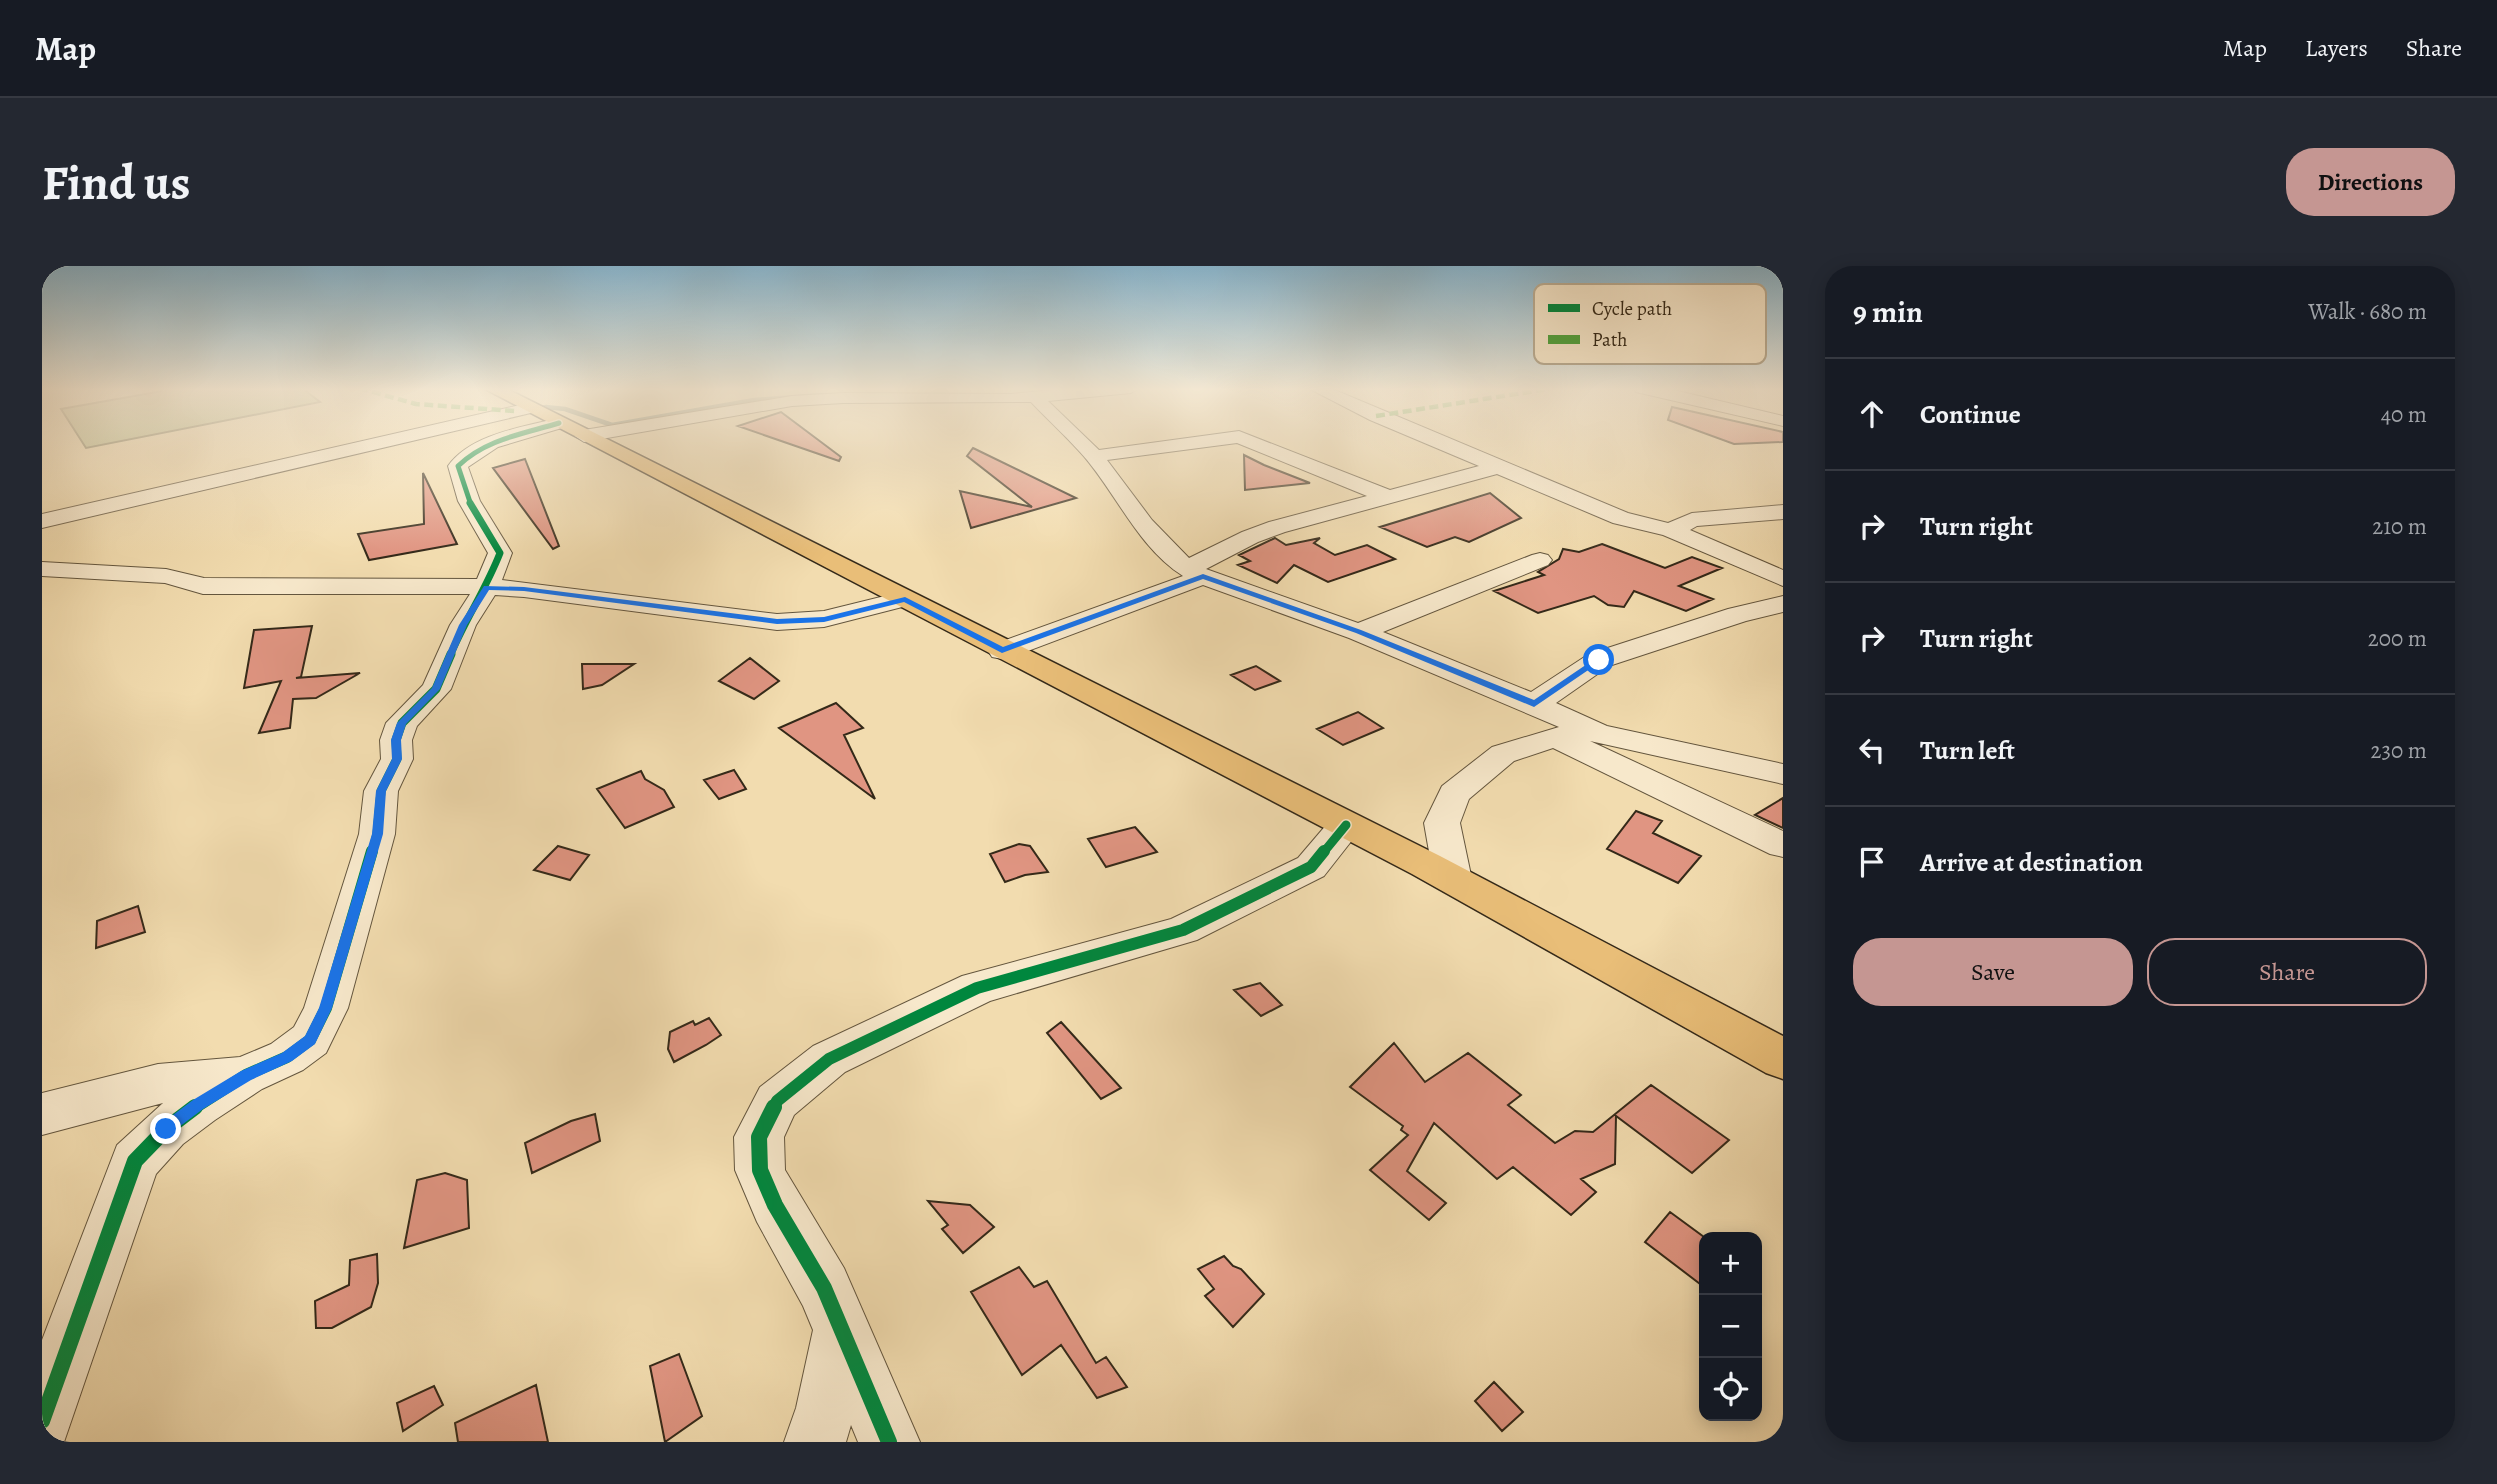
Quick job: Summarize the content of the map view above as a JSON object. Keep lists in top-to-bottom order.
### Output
{
  "legend": ["Cycle path", "Path"],
  "page": {
    "header": "Map",
    "nav": ["Map", "Layers", "Share"],
    "buttons": [
      "Directions",
      ["Save", "Share"]
    ],
    "title": "Find us",
    "heading": ["9 min", "Walk · 680 m"],
    "list": [
      ["Continue", "40 m"],
      ["Turn right", "210 m"],
      ["Turn right", "200 m"],
      ["Turn left", "230 m"],
      "Arrive at destination"
    ],
    "map_buttons": ["+", "−"]
  }
}
